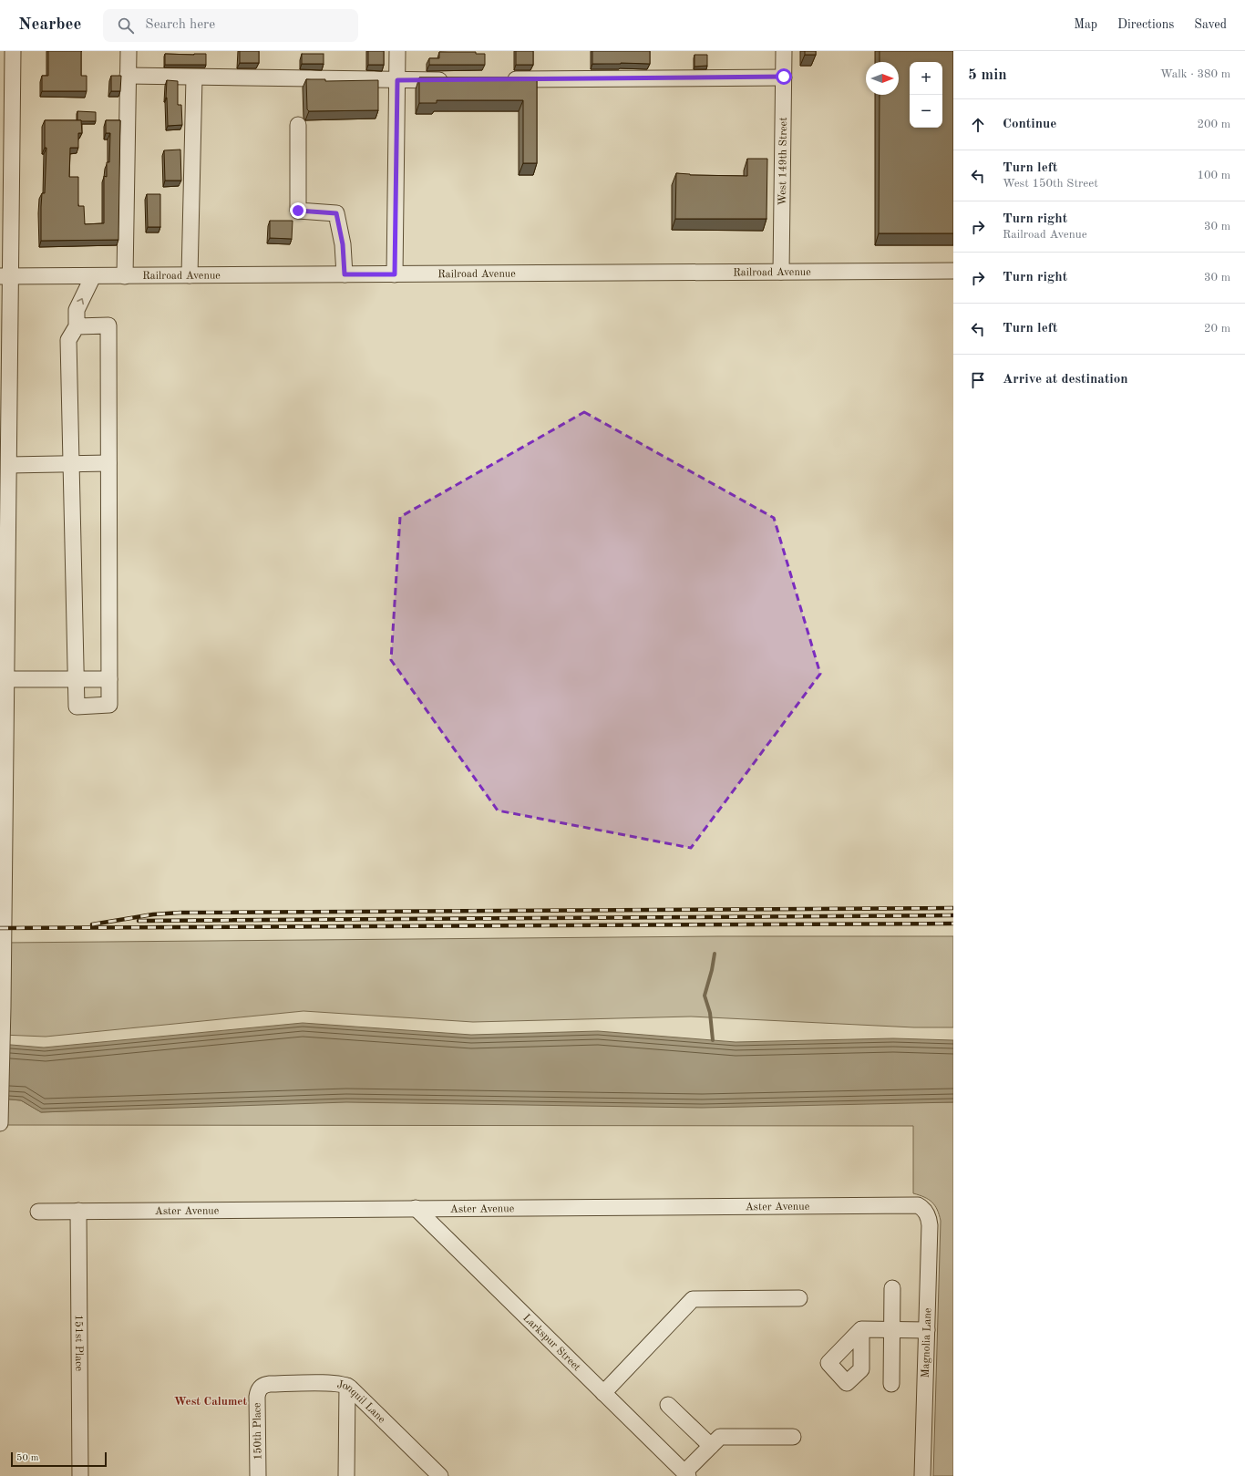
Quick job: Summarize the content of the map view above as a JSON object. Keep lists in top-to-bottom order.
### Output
{
  "streets": {
    "street": [
      "West 149th Street",
      "Railroad Avenue",
      "Aster Avenue",
      "Larkspur Street",
      "151st Place",
      "Magnolia Lane",
      "Jonquil Lane",
      "150th Place"
    ]
  },
  "crossings": [
    ["West 149th Street", "Railroad Avenue"],
    ["Aster Avenue", "Larkspur Street"],
    ["Aster Avenue", "151st Place"],
    ["Aster Avenue", "Magnolia Lane"],
    ["Jonquil Lane", "150th Place"]
  ],
  "districts": ["West Calumet"],
  "scale_bar": "50 m",
  "north": "right",
  "page": {
    "header": "Nearbee",
    "search": "Search here",
    "nav": ["Map", "Directions", "Saved"],
    "heading": ["5 min", "Walk · 380 m"],
    "map_buttons": ["+", "−"],
    "list": [
      ["Continue", "200 m"],
      ["Turn left", "West 150th Street", "100 m"],
      ["Turn right", "Railroad Avenue", "30 m"],
      ["Turn right", "30 m"],
      ["Turn left", "20 m"],
      "Arrive at destination"
    ],
    "scale": "50 m"
  }
}
